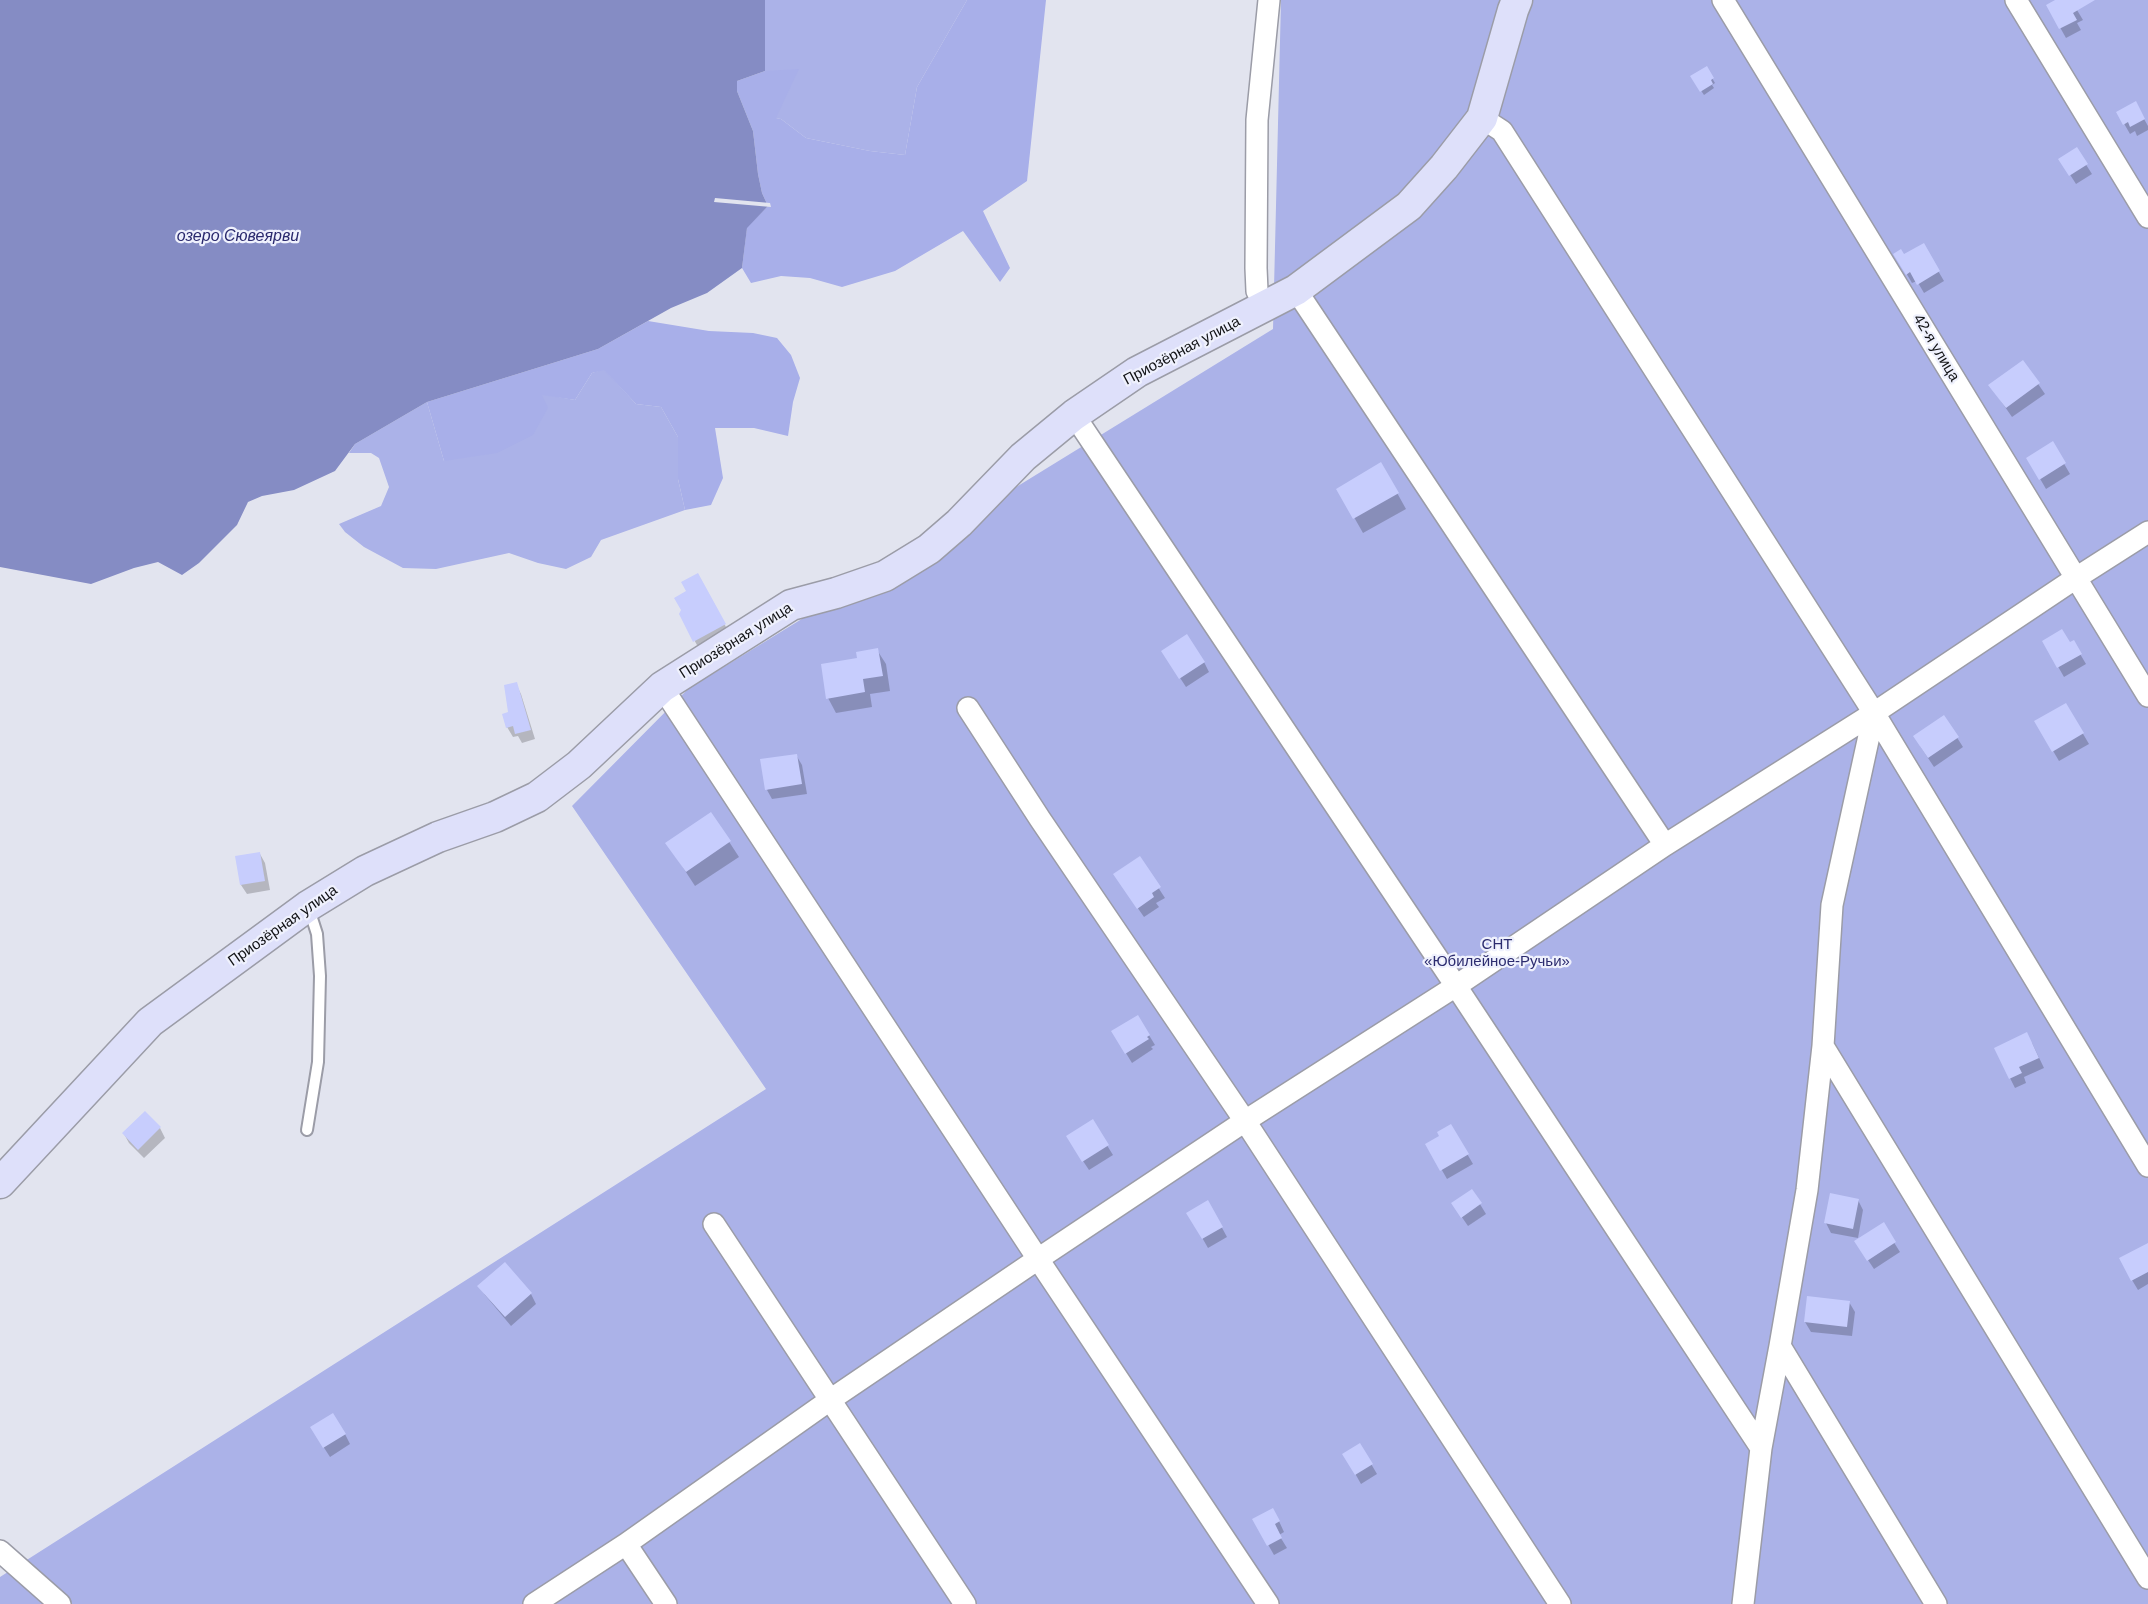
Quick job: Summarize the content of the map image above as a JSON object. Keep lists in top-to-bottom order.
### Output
{
  "streets": {
    "street": ["42-я улица", "Приозёрная улица"]
  },
  "water": ["озеро Сювеярви"],
  "parks": ["СНТ «Юбилейное-Ручьи»"]
}
